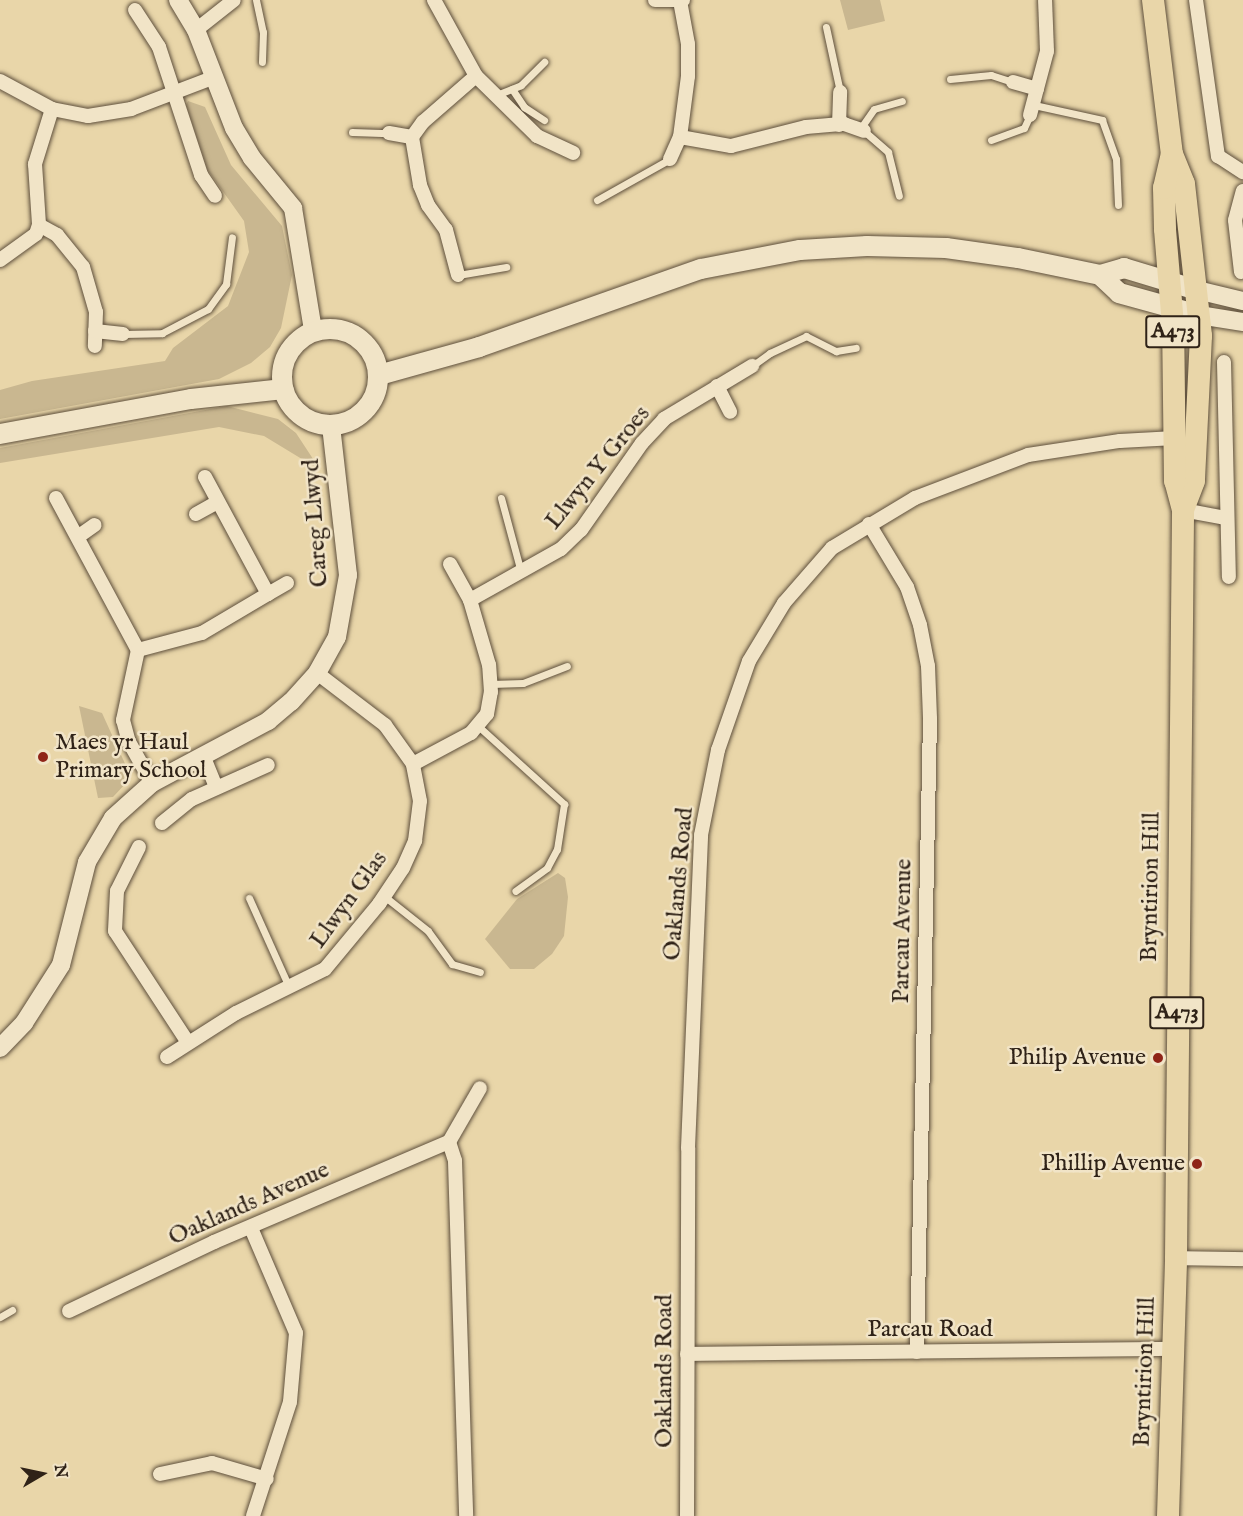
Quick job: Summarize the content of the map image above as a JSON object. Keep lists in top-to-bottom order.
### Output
{
  "streets": {
    "main road": ["A473", "Bryntirion Hill"],
    "street": [
      "Llwyn Y Groes",
      "Careg Llwyd",
      "Oaklands Road",
      "Llwyn Glas",
      "Parcau Avenue",
      "Oaklands Avenue",
      "Parcau Road"
    ]
  },
  "crossings": [
    ["A473", "Bryntirion Hill"],
    ["Careg Llwyd", "Llwyn Glas"],
    ["Oaklands Road", "Bryntirion Hill"],
    ["Oaklands Road", "Parcau Avenue"],
    ["Oaklands Road", "Parcau Road"],
    ["Bryntirion Hill", "Parcau Road"],
    ["Parcau Avenue", "Parcau Road"]
  ],
  "places": ["Maes yr Haul Primary School", "Philip Avenue", "Phillip Avenue"],
  "north": "right"
}
